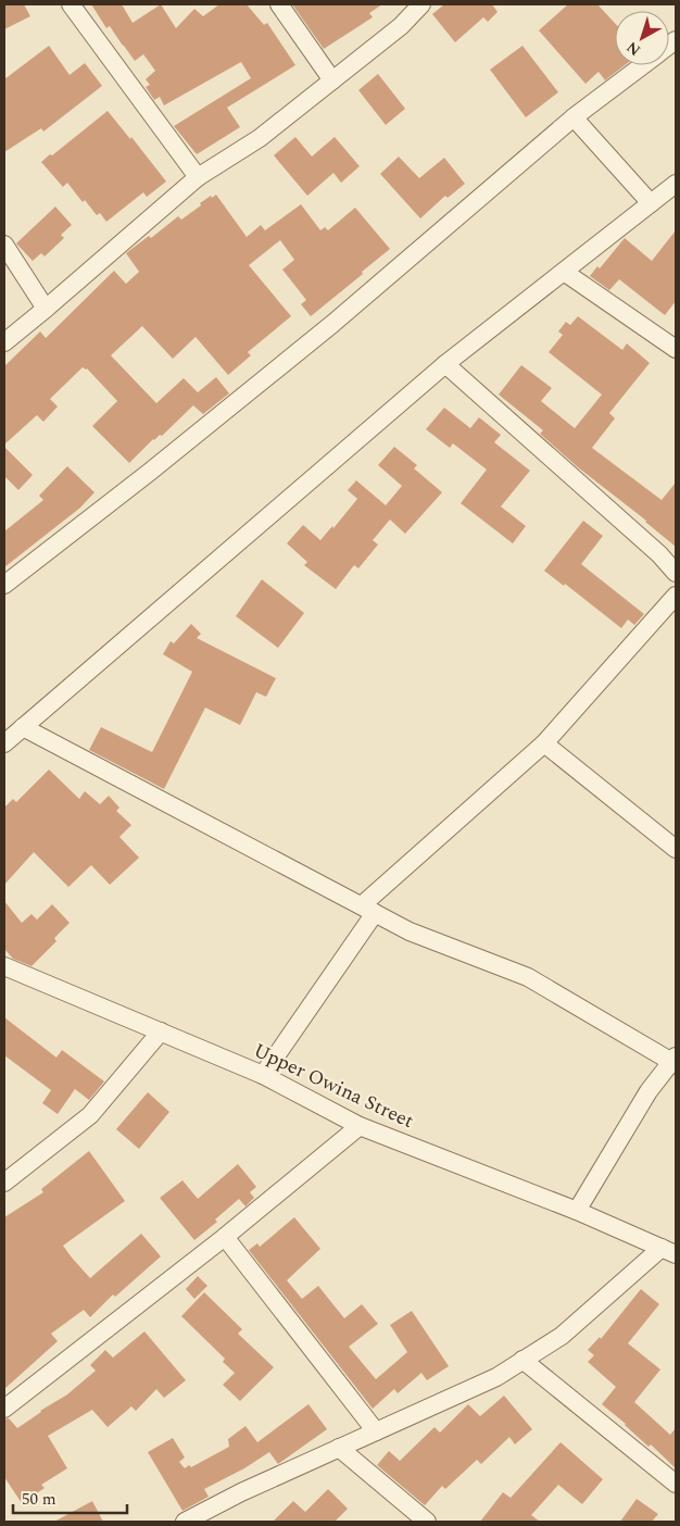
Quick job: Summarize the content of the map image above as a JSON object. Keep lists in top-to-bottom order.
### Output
{
  "streets": {
    "street": ["Upper Owina Street"]
  },
  "scale_bar": "50 m",
  "north": "bottom left"
}
